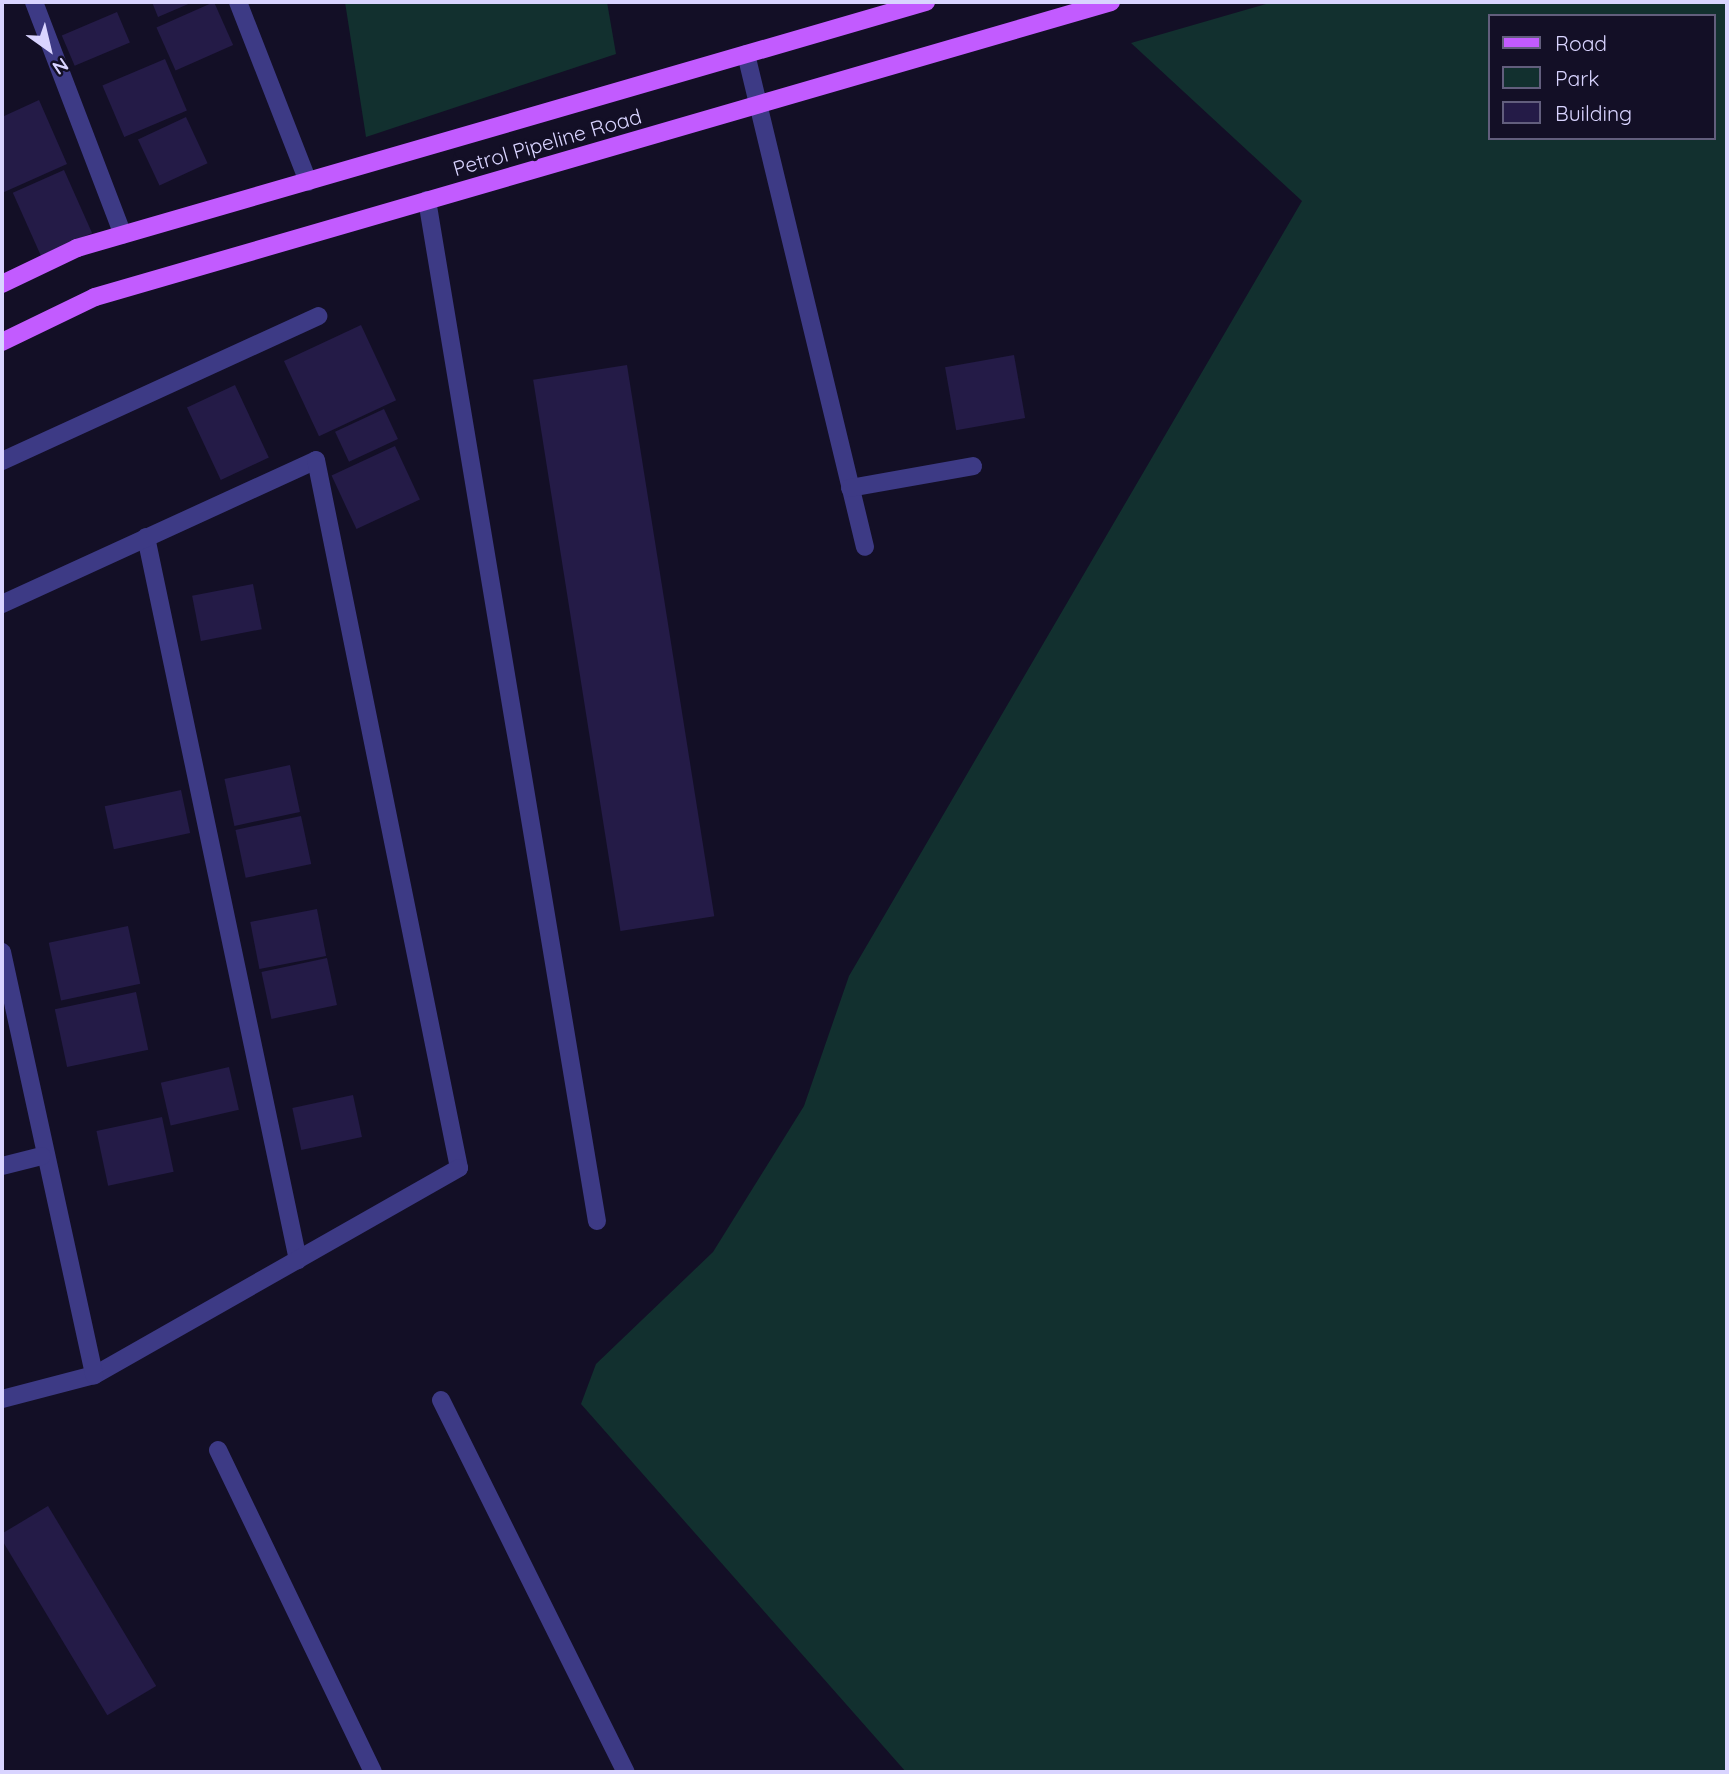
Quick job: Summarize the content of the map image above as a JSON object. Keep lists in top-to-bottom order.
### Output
{
  "streets": {
    "main road": ["Petrol Pipeline Road"]
  },
  "legend": ["Road", "Park", "Building"],
  "north": "bottom right"
}
